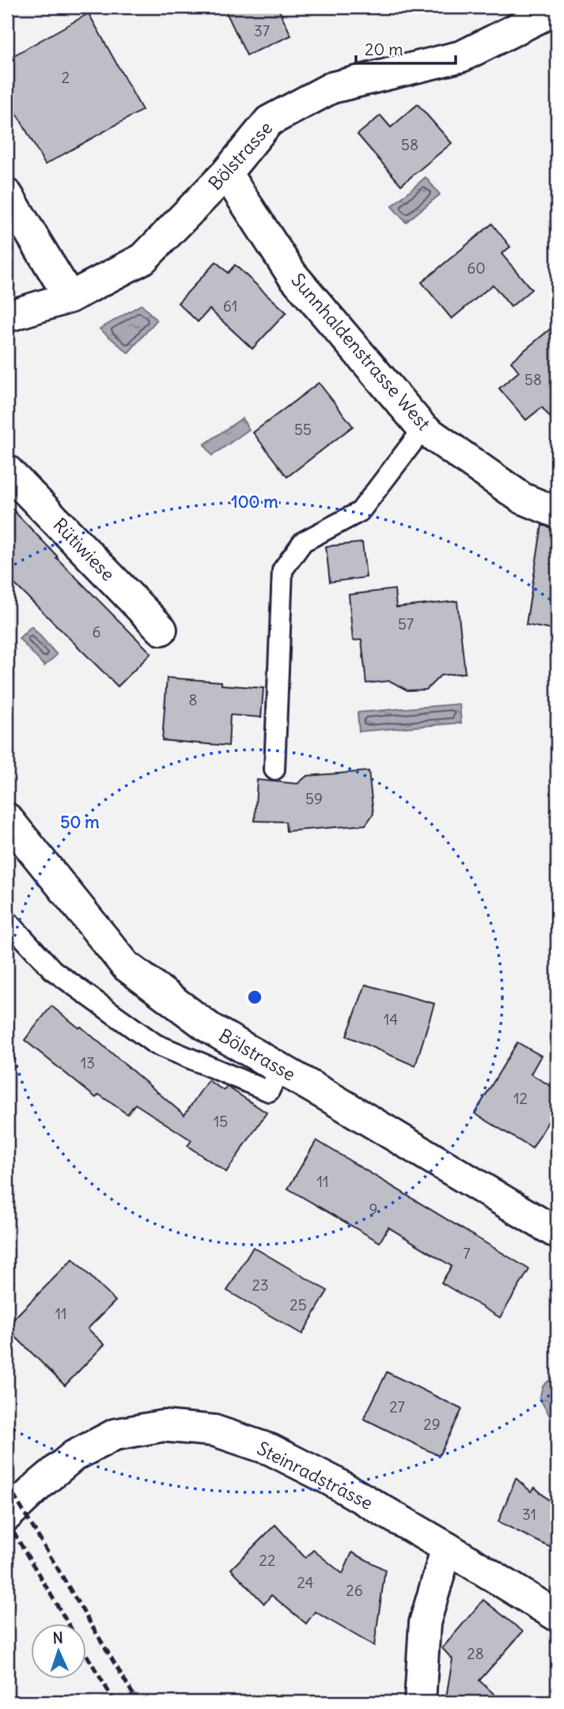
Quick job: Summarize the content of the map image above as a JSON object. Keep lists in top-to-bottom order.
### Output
{
  "streets": {
    "street": [
      "Bölstrasse",
      "Sunnhaldenstrasse West",
      "Rütiwiese",
      "Steinradstrasse"
    ]
  },
  "crossings": [
    ["Bölstrasse", "Sunnhaldenstrasse West"]
  ],
  "house_numbers": [
    "37",
    "2",
    "58",
    "60",
    "61",
    "58",
    "55",
    "57",
    "6",
    "8",
    "59",
    "14",
    "13",
    "12",
    "15",
    "11",
    "9",
    "7",
    "23",
    "25",
    "11",
    "27",
    "29",
    "31",
    "22",
    "24",
    "26",
    "28"
  ],
  "scale_bar": "20 m",
  "north": "top",
  "rings": ["100 m", "50 m"]
}
